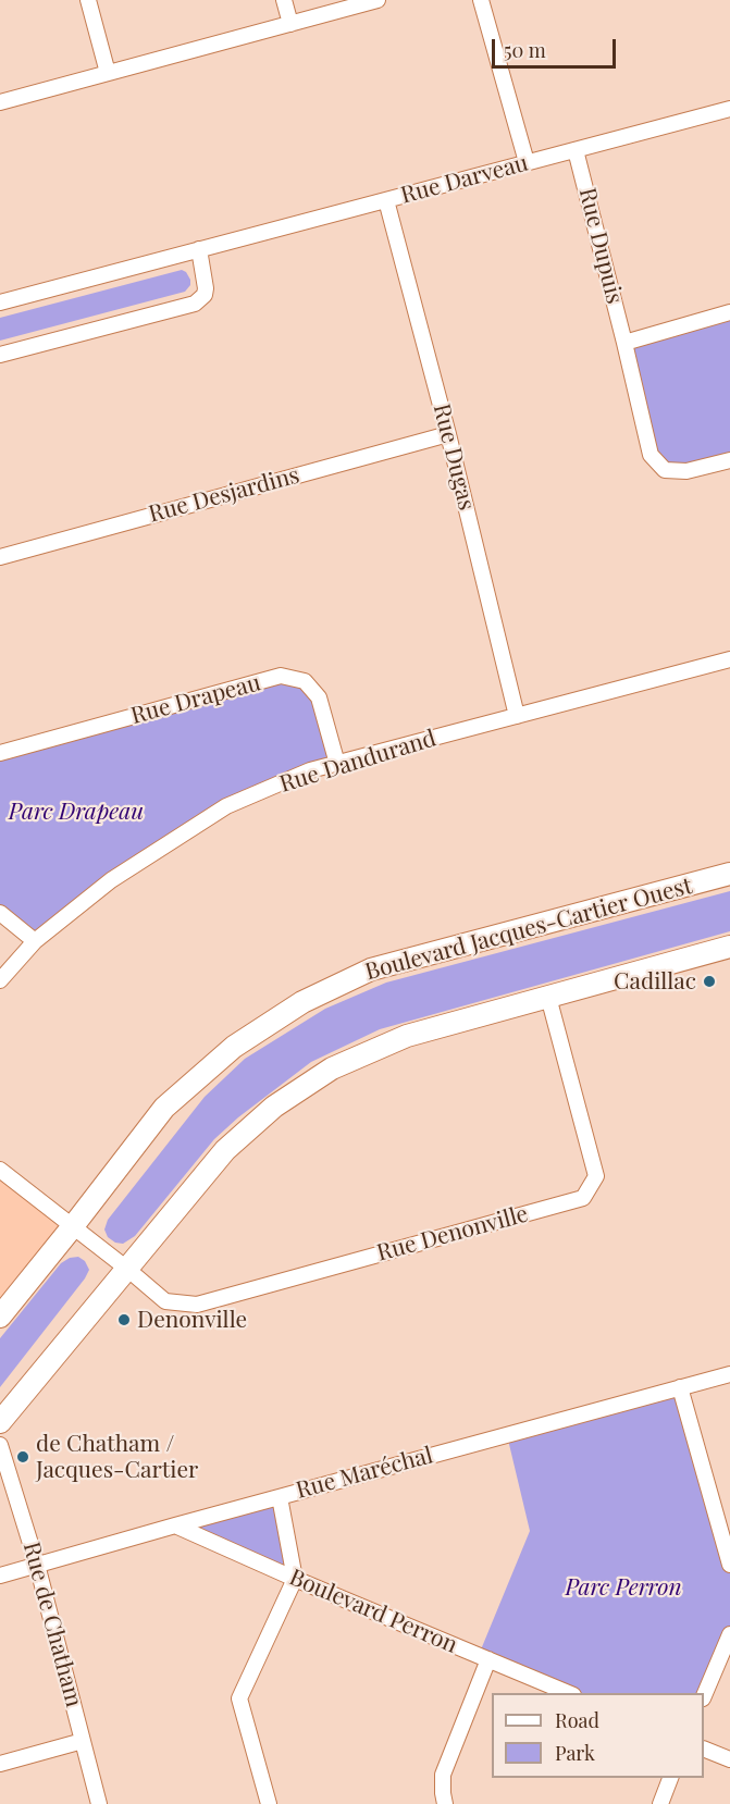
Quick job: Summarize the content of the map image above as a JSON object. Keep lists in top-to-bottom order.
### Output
{
  "streets": {
    "main road": ["Boulevard Jacques-Cartier Ouest"],
    "street": [
      "Rue Darveau",
      "Rue Dupuis",
      "Rue Dugas",
      "Rue Desjardins",
      "Rue Drapeau",
      "Rue Dandurand",
      "Rue Denonville",
      "Rue Maréchal",
      "Boulevard Perron",
      "Rue de Chatham"
    ]
  },
  "crossings": [
    ["Rue Darveau", "Rue Dupuis"],
    ["Rue Darveau", "Rue Dugas"],
    ["Rue Dugas", "Rue Desjardins"],
    ["Rue Dugas", "Rue Dandurand"],
    ["Rue Drapeau", "Rue Dandurand"],
    ["Boulevard Jacques-Cartier Ouest", "Rue Denonville"],
    ["Rue Maréchal", "Boulevard Perron"],
    ["Rue Maréchal", "Rue de Chatham"]
  ],
  "parks": ["Parc Drapeau", "Parc Perron"],
  "places": ["Cadillac", "Denonville", "de Chatham / Jacques-Cartier"],
  "legend": ["Road", "Park"],
  "scale_bar": "50 m"
}
